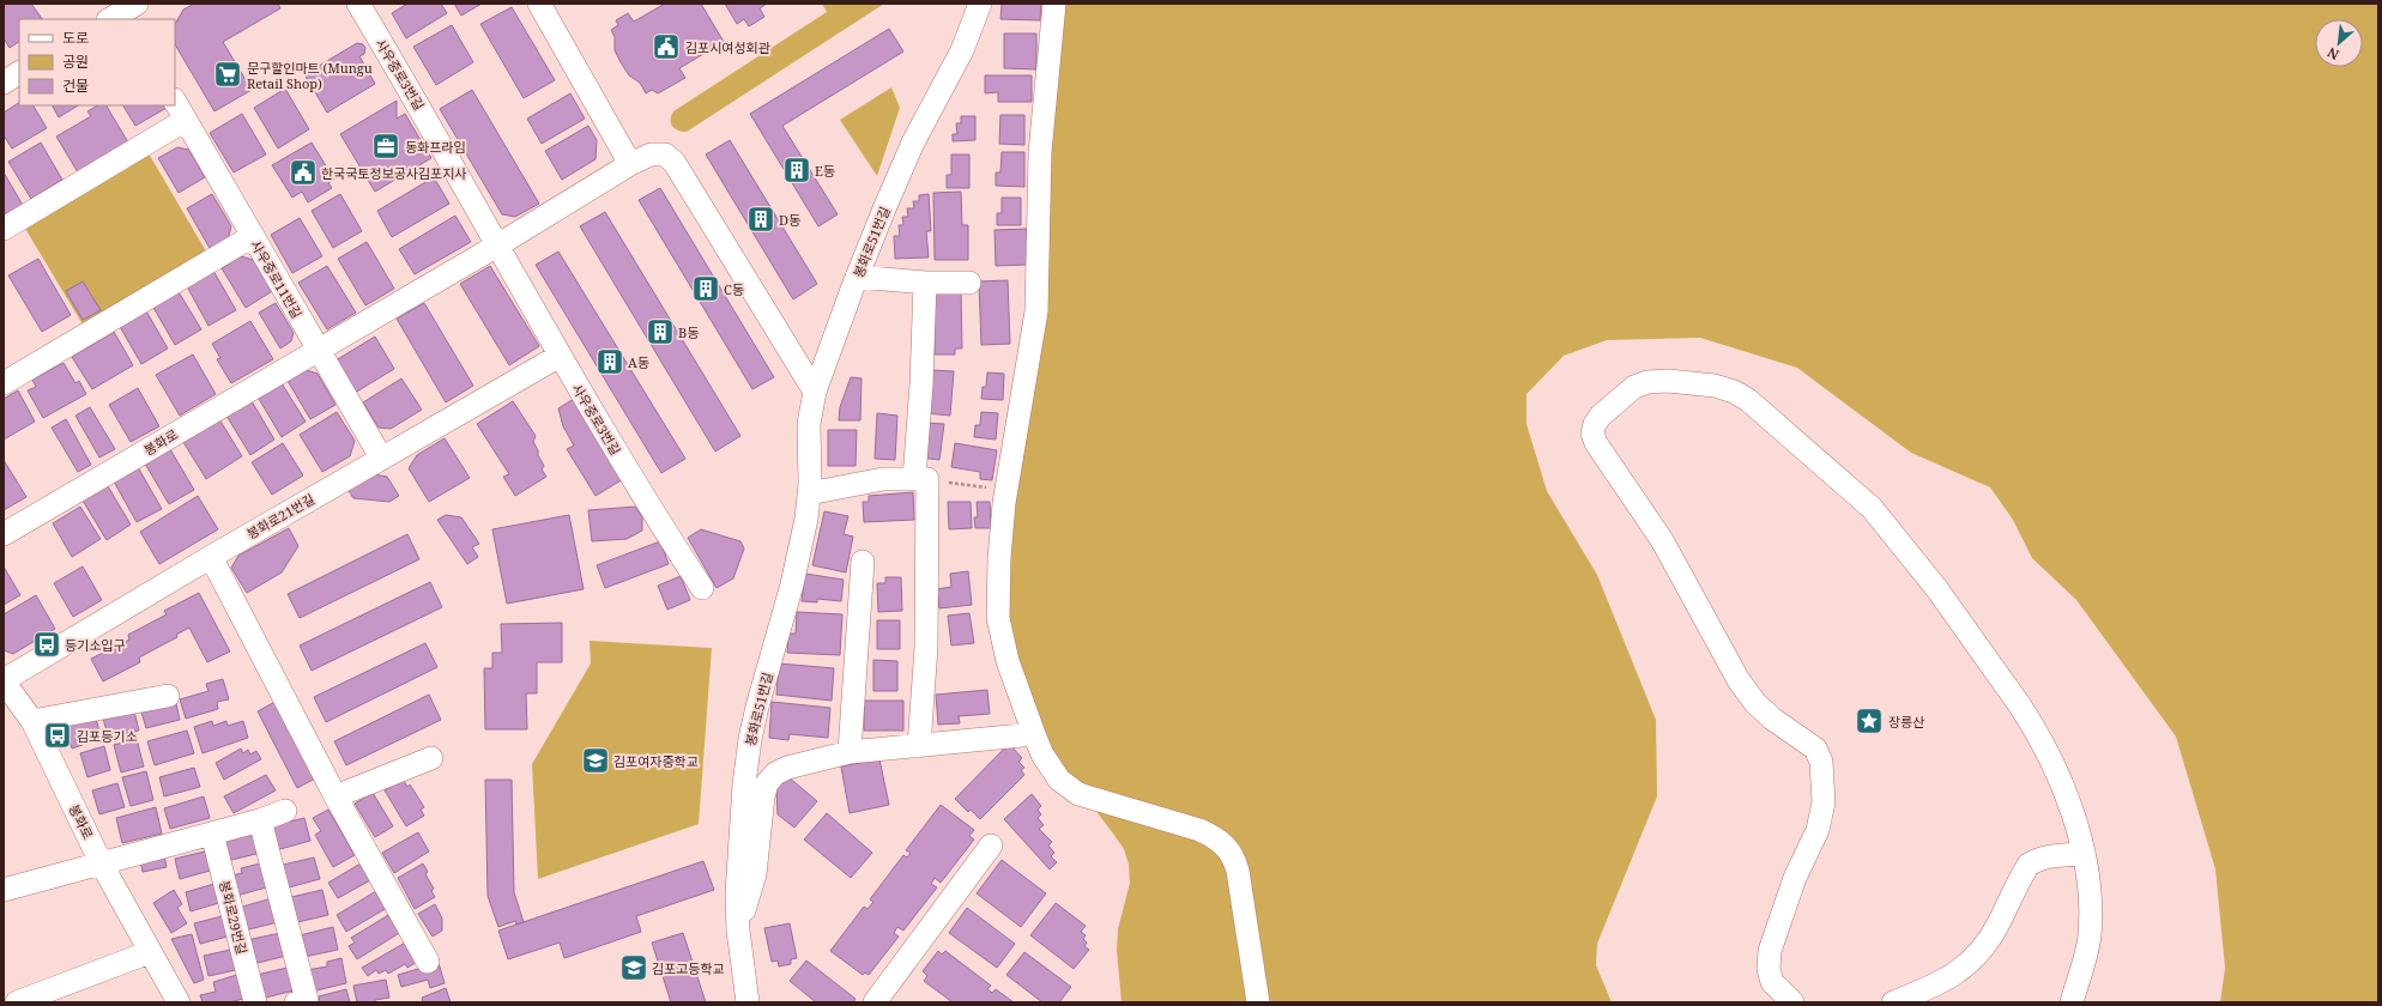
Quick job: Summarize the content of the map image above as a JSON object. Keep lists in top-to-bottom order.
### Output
{
  "streets": {
    "street": [
      "사우중로3번길",
      "봉화로51번길",
      "사우중로11번길",
      "봉화로",
      "봉화로21번길",
      "봉화로29번길"
    ]
  },
  "crossings": [
    ["사우중로3번길", "봉화로"],
    ["사우중로3번길", "봉화로21번길"],
    ["사우중로11번길", "봉화로"],
    ["사우중로11번길", "봉화로21번길"],
    ["봉화로", "봉화로21번길"]
  ],
  "places": {
    "public building": ["김포시여성회관", "한국국토정보공사김포지사"],
    "supermarket": ["문구할인마트 (Mungu Retail Shop)"],
    "office": ["동화프라임"],
    "building": [
      "E동",
      "D동",
      "C동",
      "B동",
      "A동"
    ],
    "bus stop": ["등기소입구", "김포등기소"],
    "place": ["장릉산"],
    "school or university": ["김포여자중학교", "김포고등학교"]
  },
  "legend": ["도로", "공원", "건물"],
  "north": "bottom left"
}
